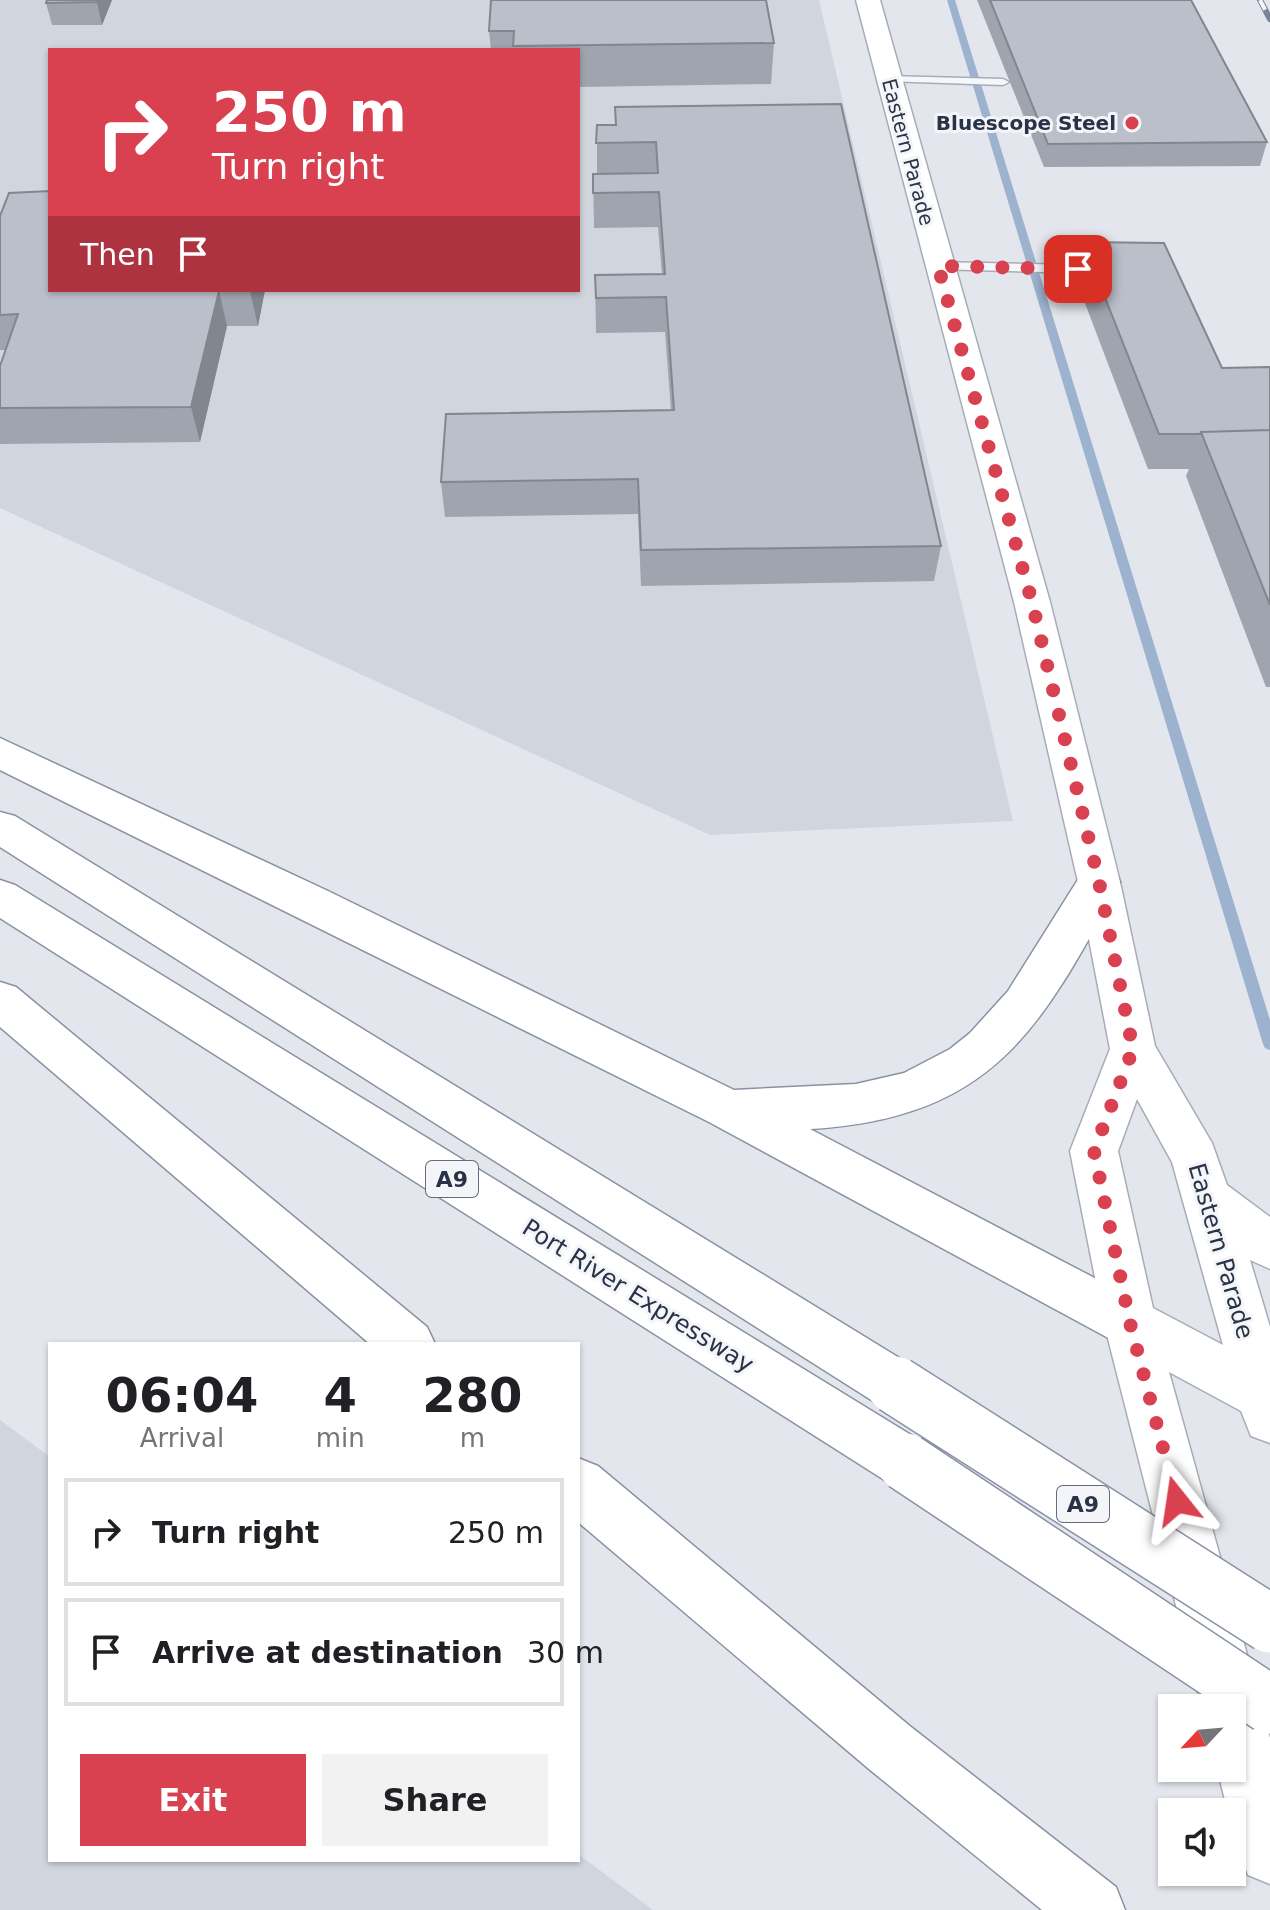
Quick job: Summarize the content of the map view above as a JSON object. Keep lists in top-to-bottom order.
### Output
{
  "streets": {
    "main road": ["Eastern Parade", "A9", "Port River Expressway"]
  },
  "places": ["Bluescope Steel"],
  "north": "bottom left",
  "page": {
    "turn": ["250 m", "Turn right"],
    "then": "Then",
    "eta": [
      "06:04",
      "Arrival",
      "4",
      "min",
      "280",
      "m"
    ],
    "list": [
      {
        "name": "Turn right",
        "value": "250 m"
      },
      {
        "name": "Arrive at destination",
        "value": "30 m"
      }
    ],
    "buttons": ["Exit", "Share"]
  }
}
